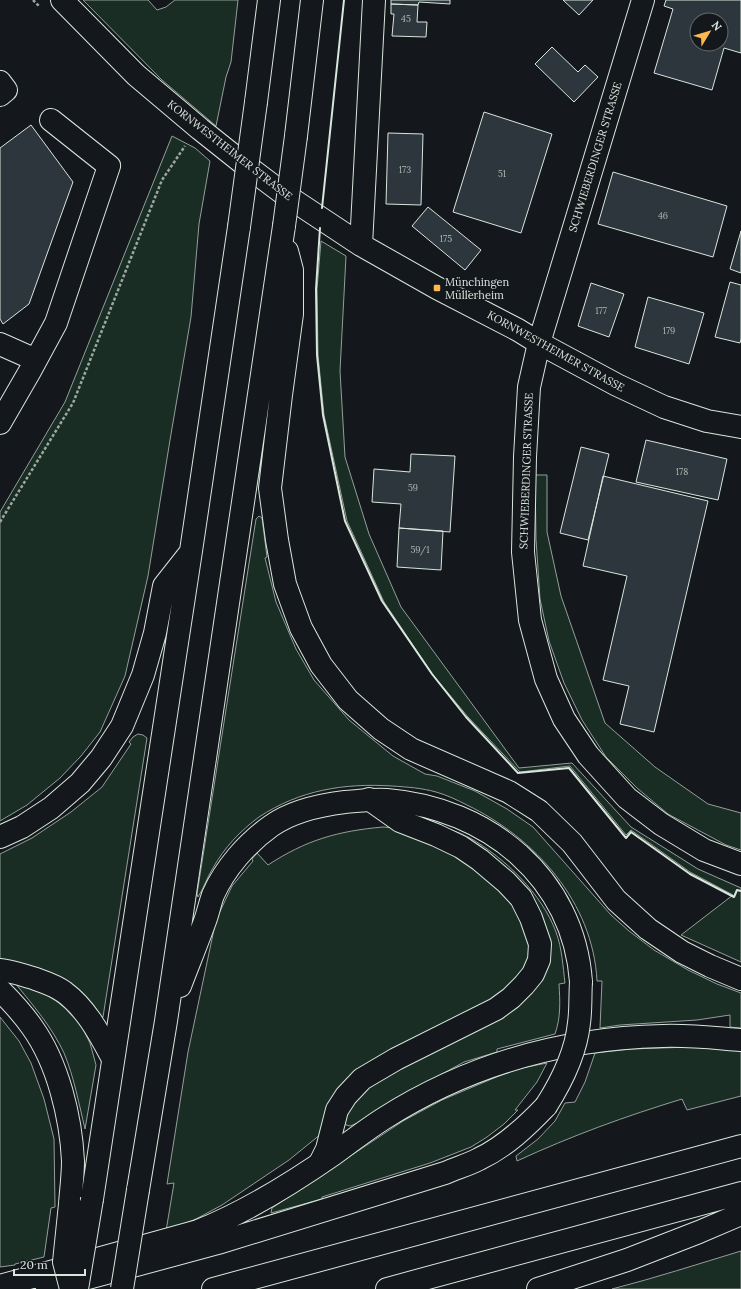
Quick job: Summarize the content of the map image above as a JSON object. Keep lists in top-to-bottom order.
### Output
{
  "streets": {
    "main road": ["KORNWESTHEIMER STRASSE", "SCHWIEBERDINGER STRASSE"]
  },
  "crossings": [
    ["KORNWESTHEIMER STRASSE", "SCHWIEBERDINGER STRASSE"]
  ],
  "places": {
    "transit": ["Münchingen Müllerheim"]
  },
  "house_numbers": [
    "45",
    "173",
    "51",
    "46",
    "175",
    "177",
    "179",
    "178",
    "59",
    "59/1"
  ],
  "scale_bar": "20 m",
  "north": "top right"
}
